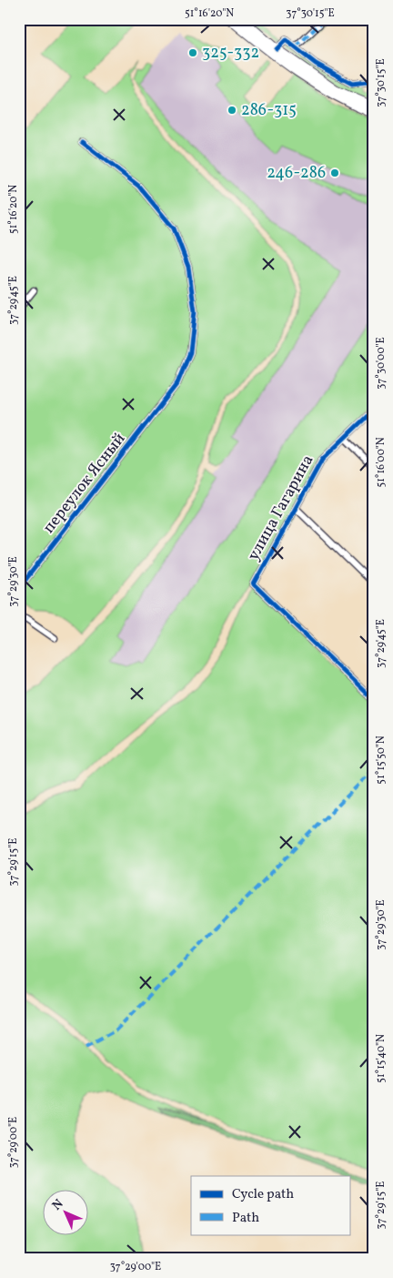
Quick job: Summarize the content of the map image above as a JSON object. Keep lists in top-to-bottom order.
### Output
{
  "streets": {
    "street": ["переулок Ясный", "улица Гагарина"]
  },
  "places": ["325-332", "286-315", "246-286"],
  "legend": ["Cycle path", "Path"],
  "north": "top left",
  "coordinates": [
    "51°16'20\"N",
    "37°30'15\"E",
    "37°29'45\"E",
    "37°30'00\"E",
    "51°16'00\"N",
    "37°29'30\"E",
    "51°15'50\"N",
    "37°29'15\"E",
    "51°15'40\"N",
    "37°29'00\"E"
  ]
}
